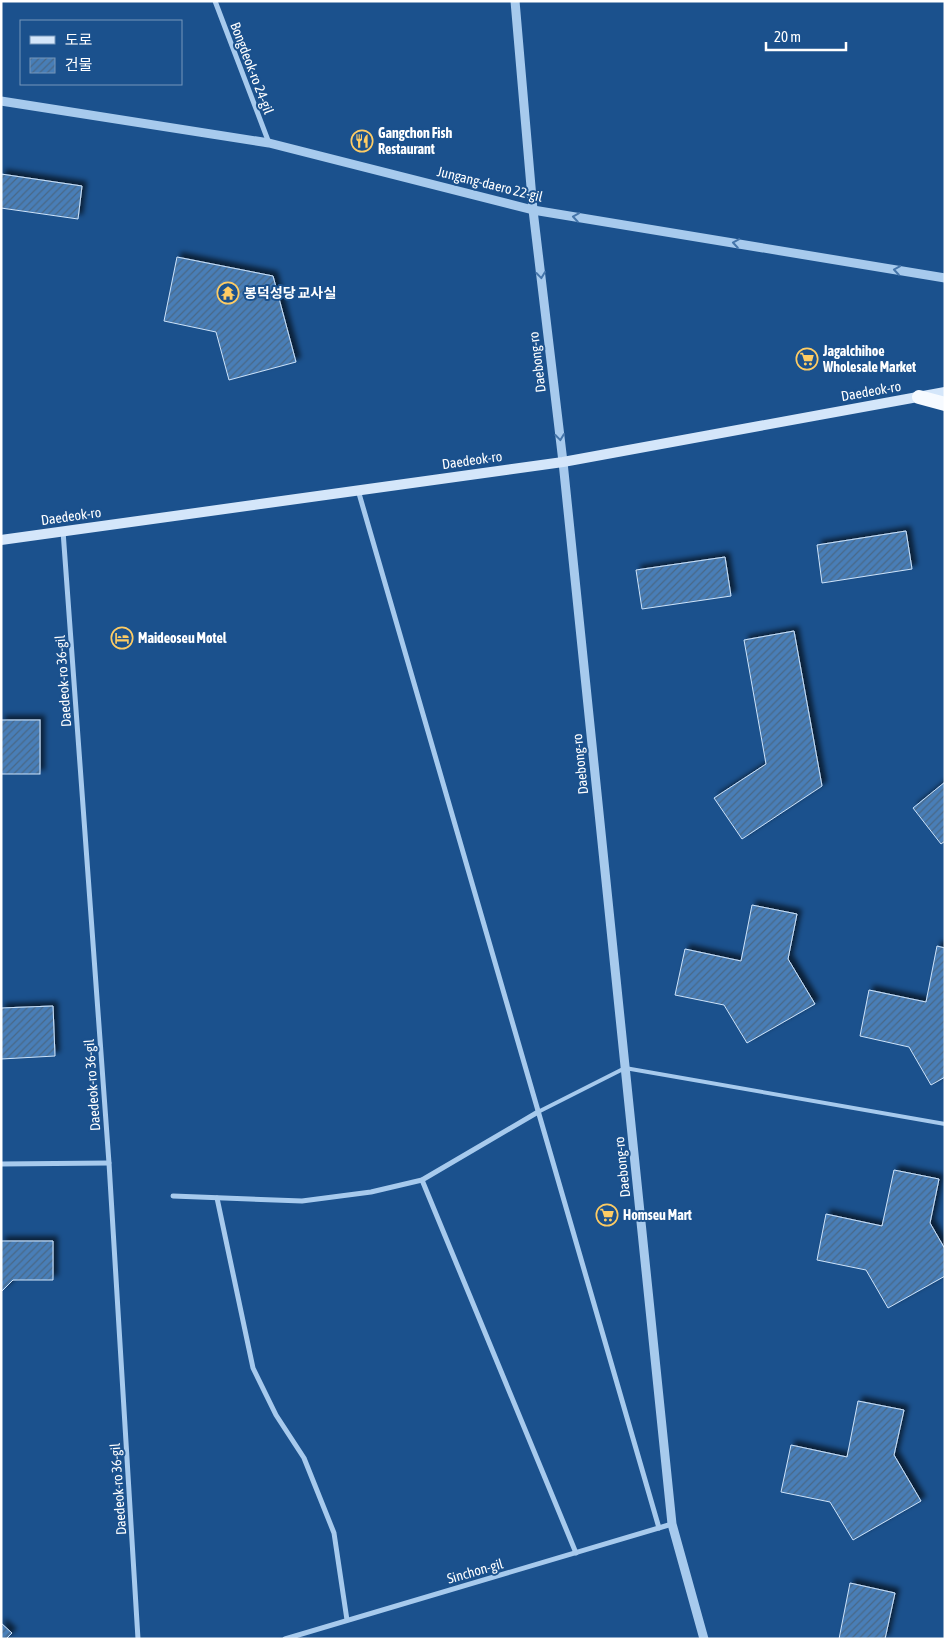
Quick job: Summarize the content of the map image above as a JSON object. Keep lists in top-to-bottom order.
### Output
{
  "streets": {
    "main road": ["Daedeok-ro"],
    "street": [
      "Bongdeok-ro 24-gil",
      "Jungang-daero 22-gil",
      "Daebong-ro",
      "Daedeok-ro 36-gil",
      "Sinchon-gil"
    ]
  },
  "crossings": [
    ["Bongdeok-ro 24-gil", "Jungang-daero 22-gil"],
    ["Jungang-daero 22-gil", "Daebong-ro"],
    ["Daebong-ro", "Daedeok-ro"],
    ["Daebong-ro", "Sinchon-gil"],
    ["Daedeok-ro", "Daedeok-ro 36-gil"]
  ],
  "one_way": ["Jungang-daero 22-gil"],
  "places": {
    "restaurant": ["Gangchon Fish Restaurant"],
    "temple": ["봉덕성당 교사실"],
    "supermarket": ["Jagalchihoe Wholesale Market", "Homseu Mart"],
    "hotel": ["Maideoseu Motel"]
  },
  "legend": ["도로", "건물"],
  "scale_bar": "20 m"
}
